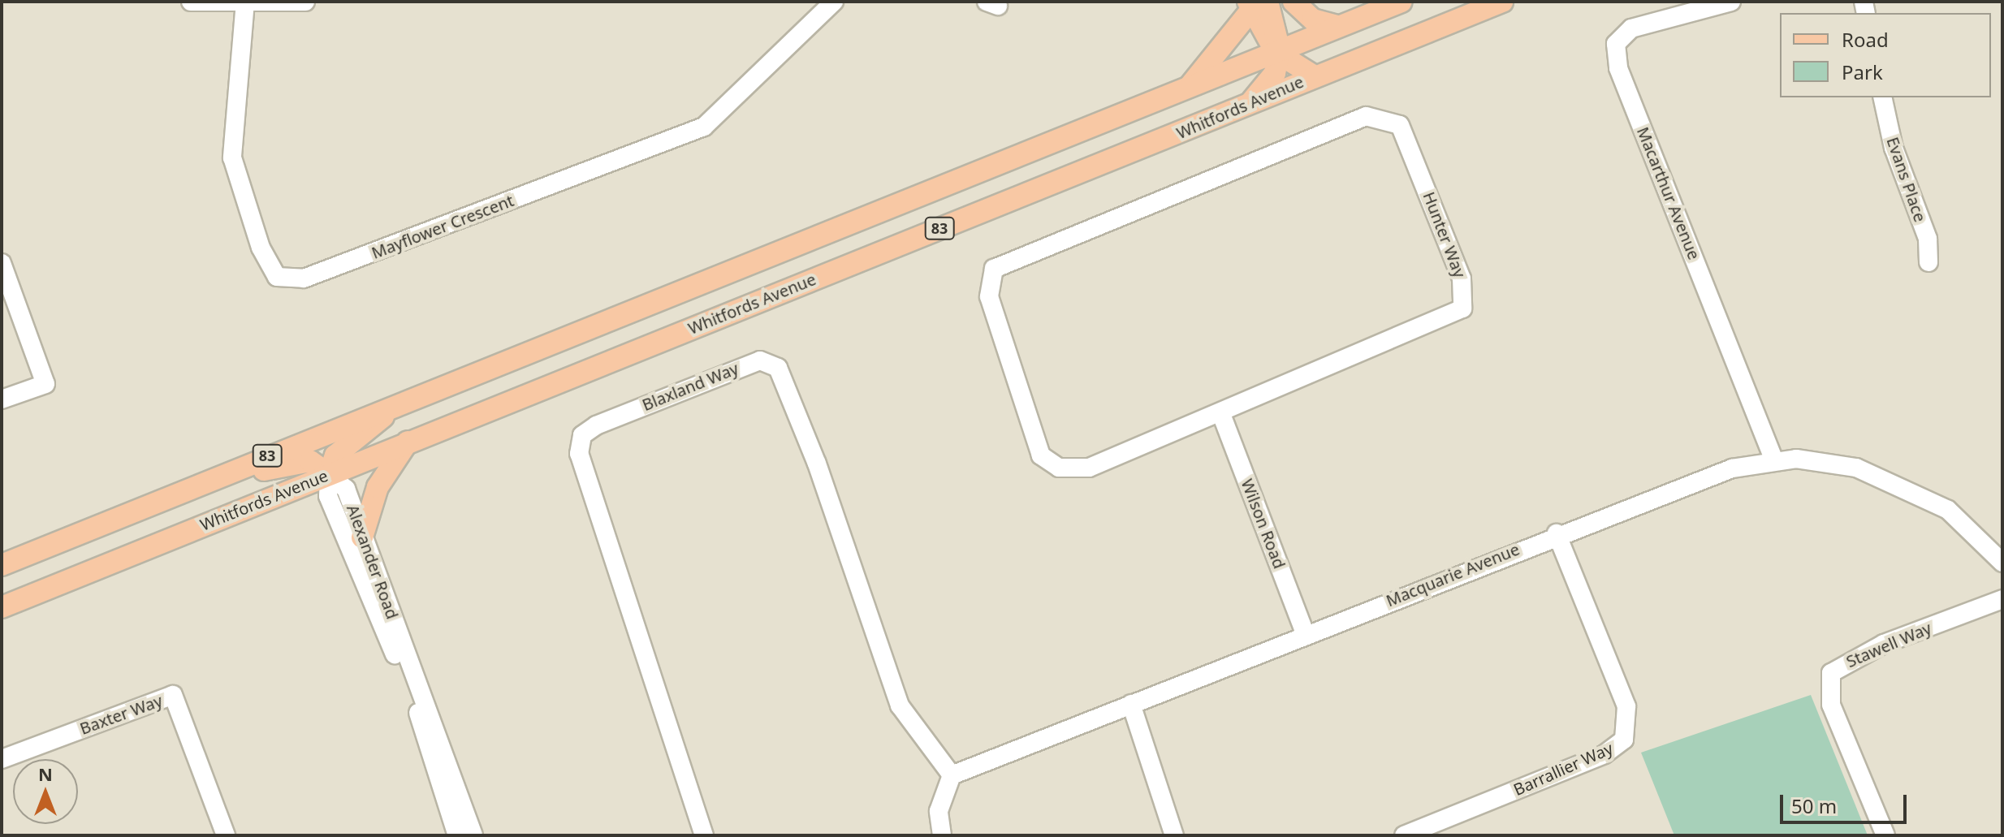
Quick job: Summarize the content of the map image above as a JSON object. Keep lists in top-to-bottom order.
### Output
{
  "streets": {
    "main road": ["Whitfords Avenue", "83"],
    "street": [
      "Evans Place",
      "Macarthur Avenue",
      "Mayflower Crescent",
      "Hunter Way",
      "Blaxland Way",
      "Wilson Road",
      "Alexander Road",
      "Macquarie Avenue",
      "Stawell Way",
      "Baxter Way",
      "Barrallier Way"
    ]
  },
  "crossings": [
    ["Whitfords Avenue", "Alexander Road"],
    ["Macarthur Avenue", "Macquarie Avenue"],
    ["Hunter Way", "Wilson Road"],
    ["Blaxland Way", "Macquarie Avenue"],
    ["Wilson Road", "Macquarie Avenue"],
    ["Macquarie Avenue", "Barrallier Way"]
  ],
  "legend": ["Road", "Park"],
  "scale_bar": "50 m",
  "north": "top"
}
